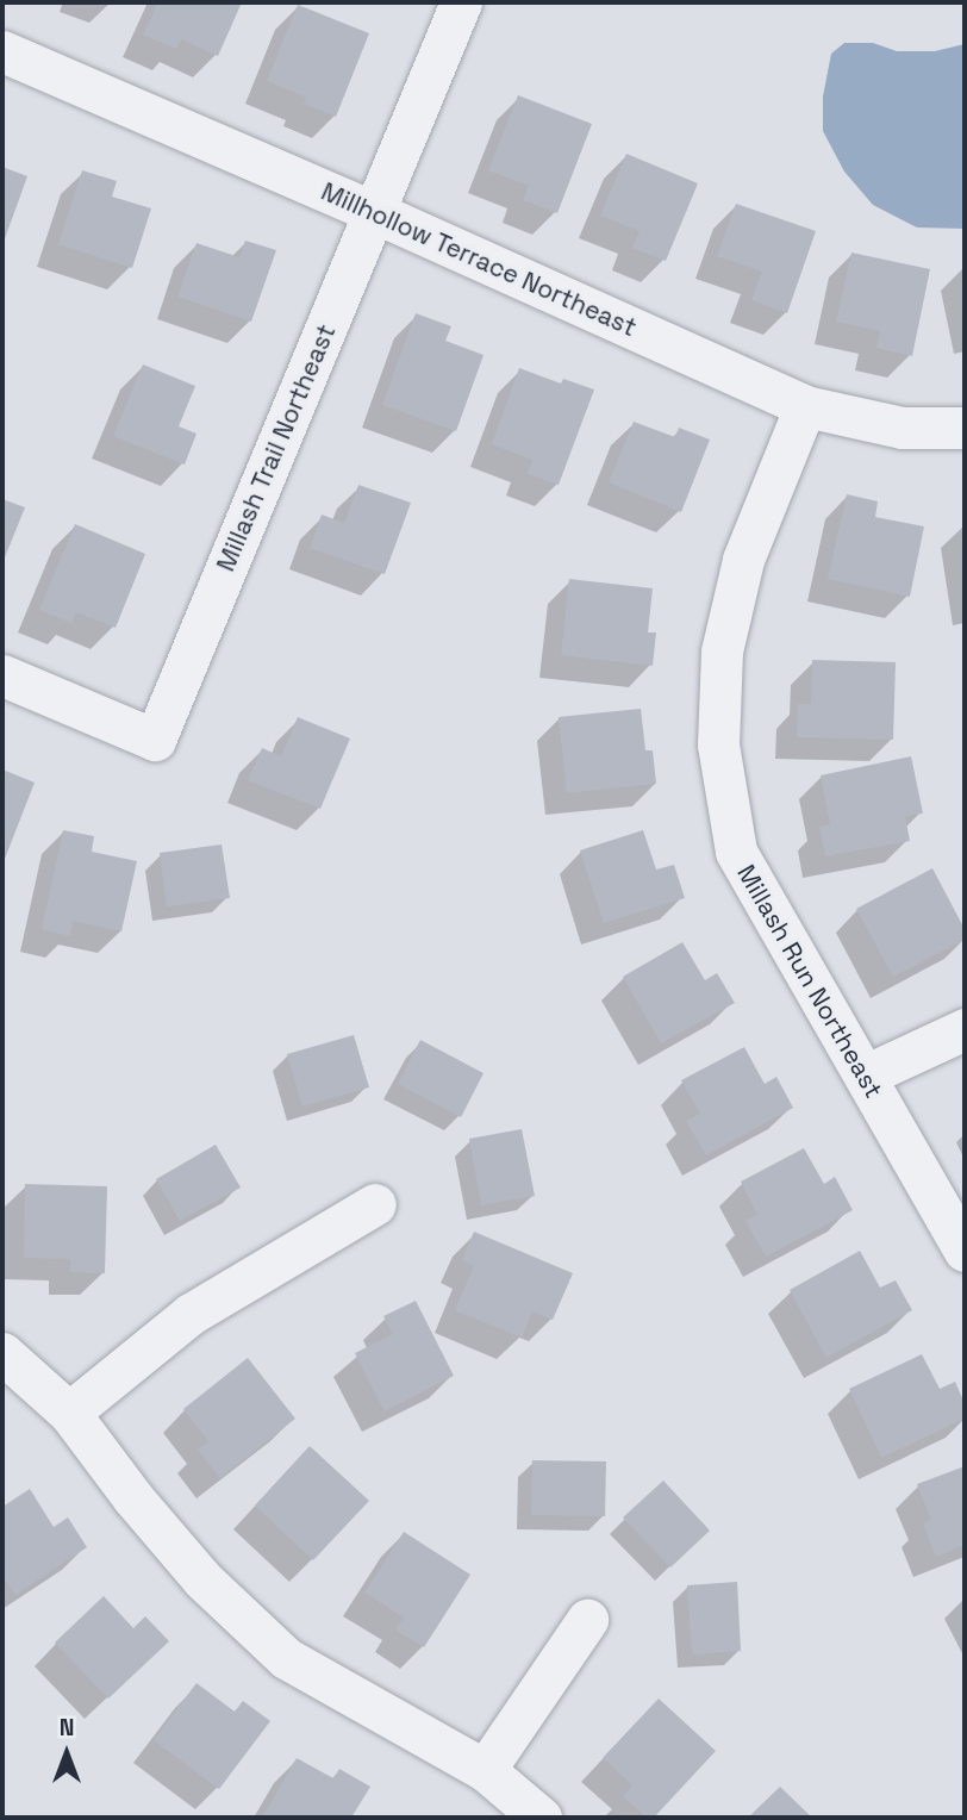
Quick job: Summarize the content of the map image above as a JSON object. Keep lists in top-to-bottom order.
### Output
{
  "streets": {
    "street": ["Millhollow Terrace Northeast", "Millash Trail Northeast", "Millash Run Northeast"]
  },
  "crossings": [
    ["Millhollow Terrace Northeast", "Millash Trail Northeast"],
    ["Millhollow Terrace Northeast", "Millash Run Northeast"]
  ],
  "north": "top"
}
